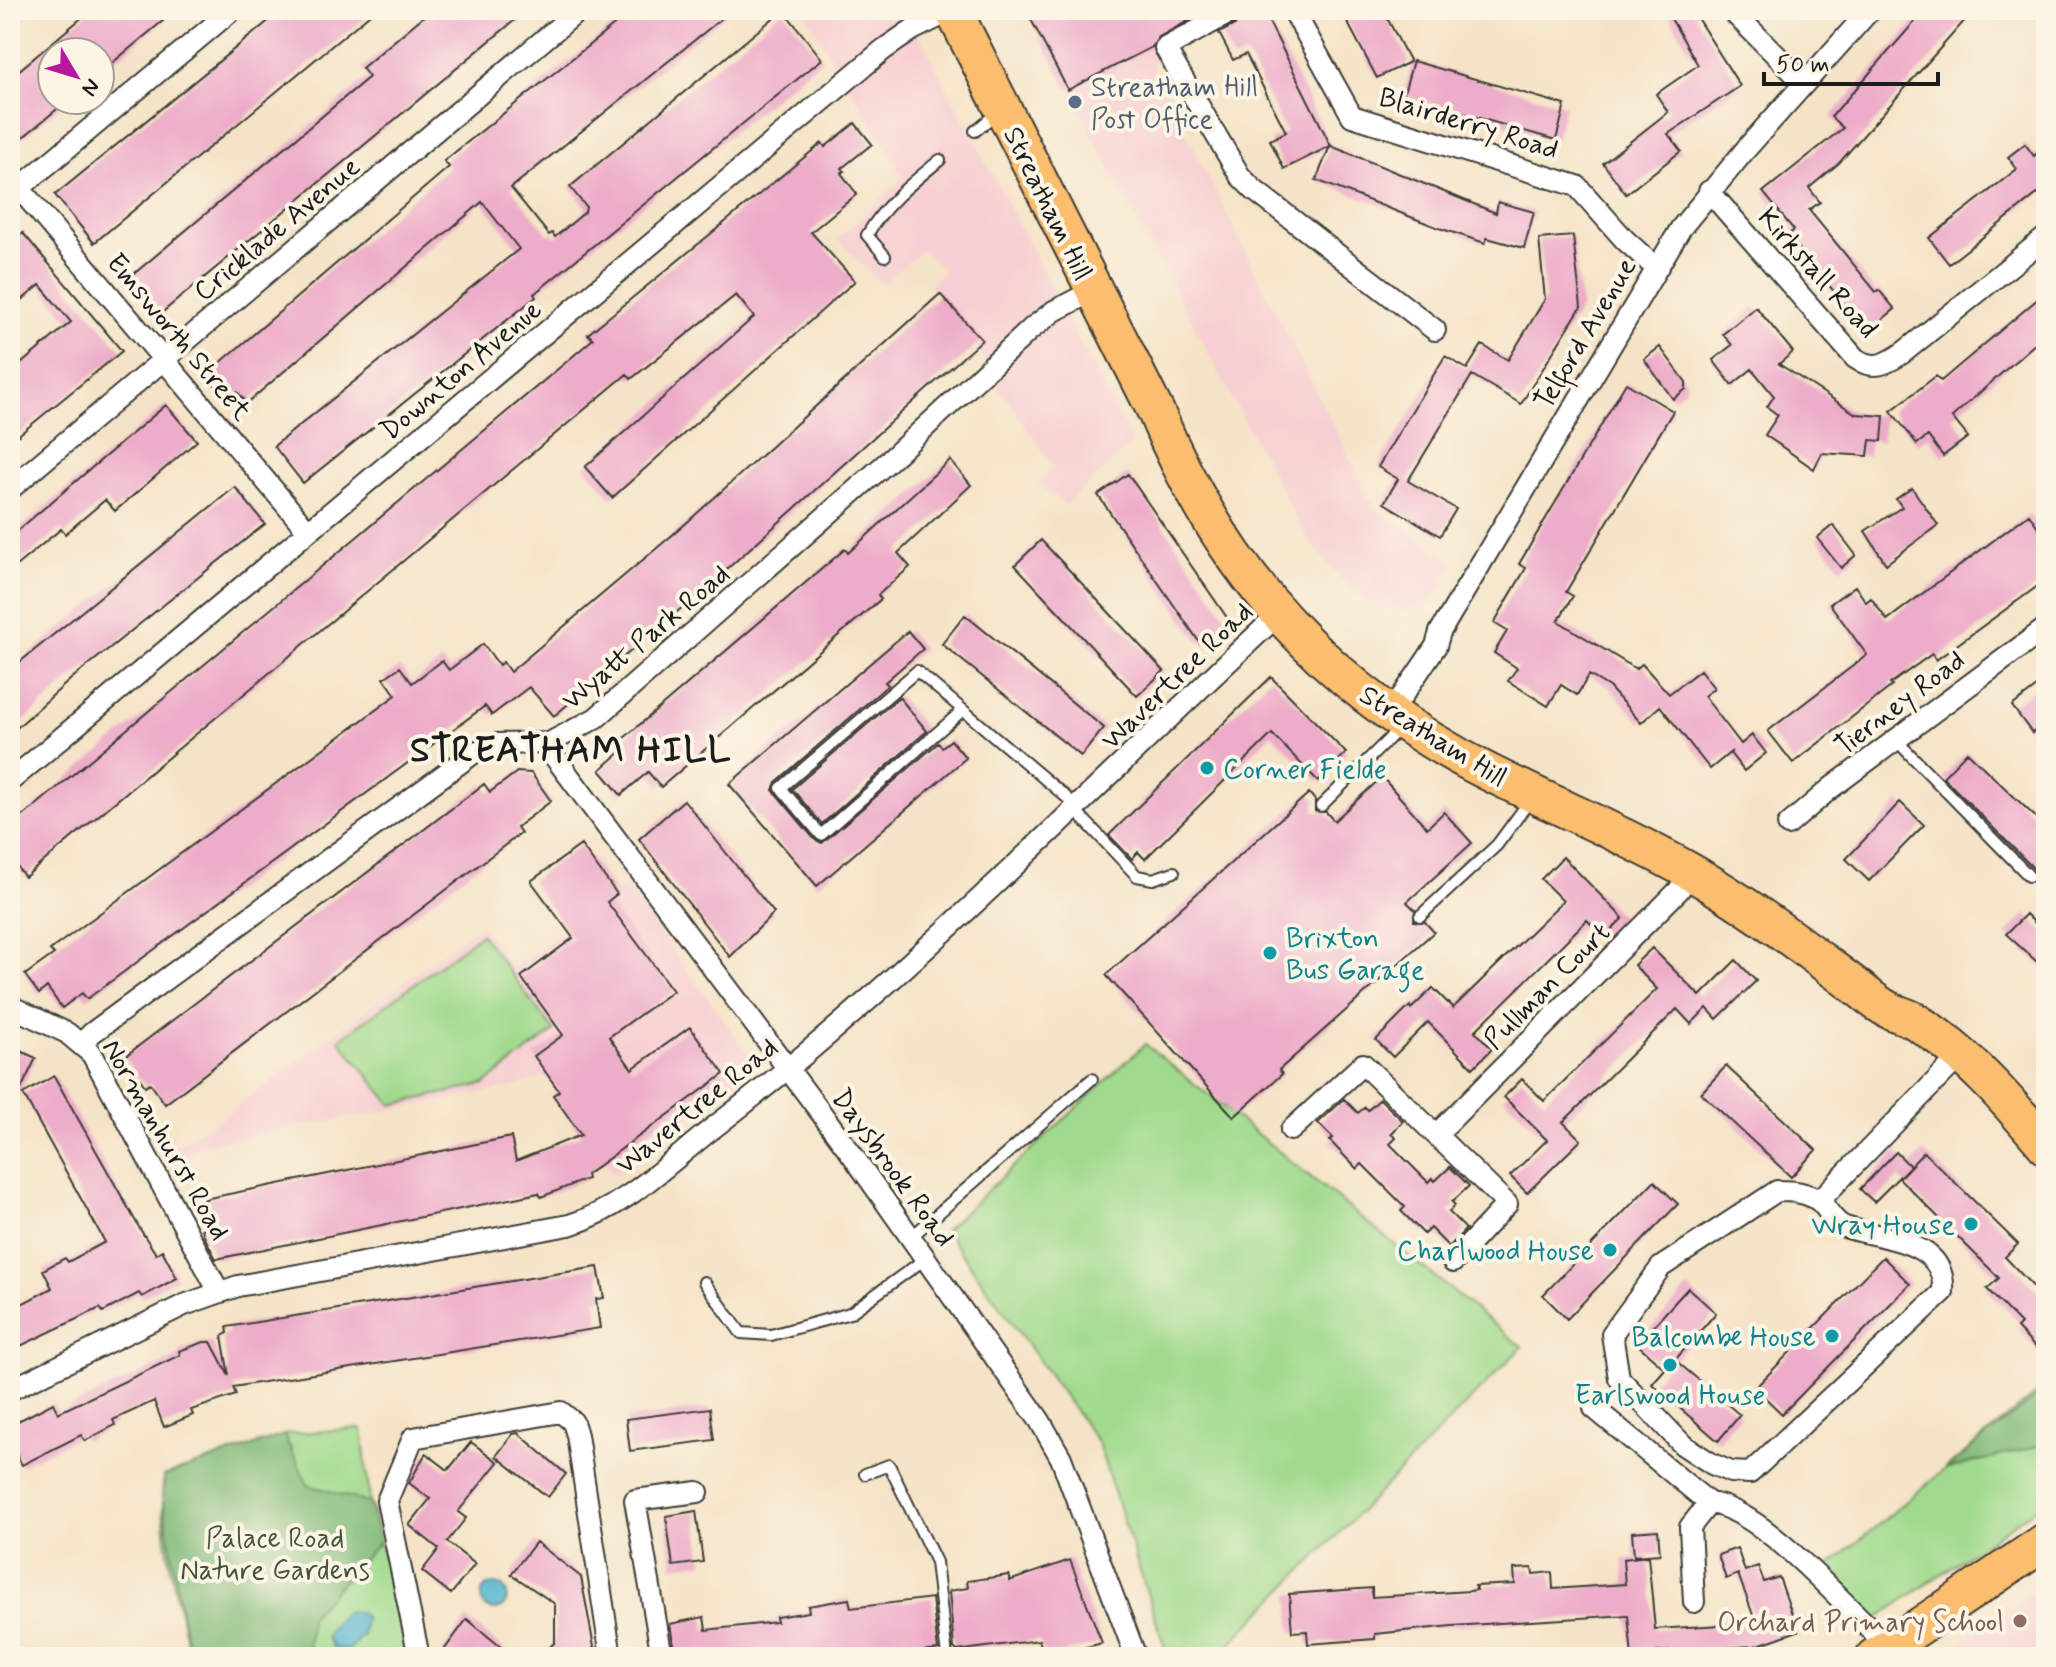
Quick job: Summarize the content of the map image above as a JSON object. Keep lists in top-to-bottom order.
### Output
{
  "streets": {
    "highway": ["Streatham Hill"],
    "street": [
      "Blairderry Road",
      "Cricklade Avenue",
      "Kirkstall Road",
      "Telford Avenue",
      "Emsworth Street",
      "Downton Avenue",
      "Wyatt Park Road",
      "Wavertree Road",
      "Tierney Road",
      "Pullman Court",
      "Normanhurst Road",
      "Daysbrook Road"
    ]
  },
  "crossings": [
    ["Blairderry Road", "Telford Avenue"],
    ["Streatham Hill", "Telford Avenue"],
    ["Streatham Hill", "Downton Avenue"],
    ["Streatham Hill", "Wyatt Park Road"],
    ["Streatham Hill", "Wavertree Road"],
    ["Streatham Hill", "Pullman Court"],
    ["Cricklade Avenue", "Emsworth Street"],
    ["Kirkstall Road", "Telford Avenue"],
    ["Emsworth Street", "Downton Avenue"],
    ["Wyatt Park Road", "Normanhurst Road"],
    ["Wyatt Park Road", "Daysbrook Road"],
    ["Wavertree Road", "Normanhurst Road"],
    ["Wavertree Road", "Daysbrook Road"]
  ],
  "districts": ["STREATHAM HILL"],
  "parks": ["Palace Road Nature Gardens"],
  "places": [
    "Streatham Hill Post Office",
    "Corner Fielde",
    "Brixton Bus Garage",
    "Wray House",
    "Charlwood House",
    "Balcombe House",
    "Earlswood House",
    "Orchard Primary School"
  ],
  "scale_bar": "50 m",
  "north": "bottom right"
}
